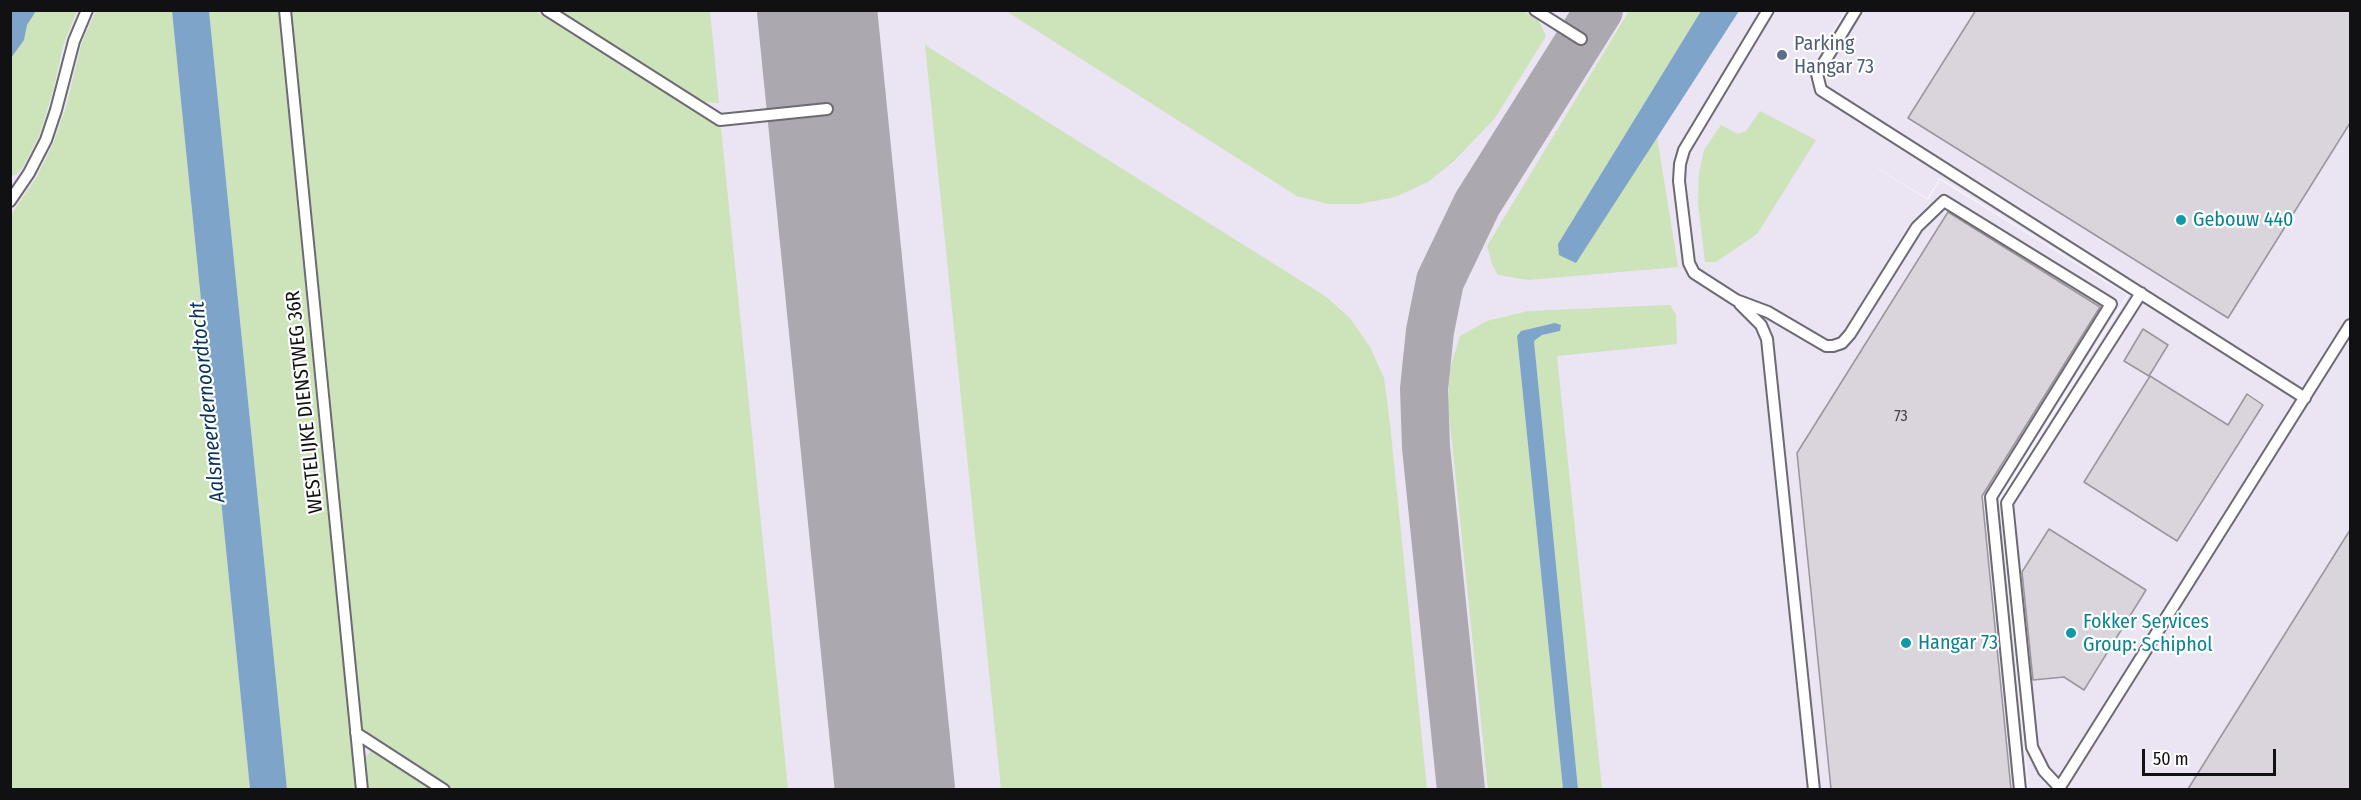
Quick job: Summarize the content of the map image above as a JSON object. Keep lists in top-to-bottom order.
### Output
{
  "streets": {
    "lane": ["WESTELIJKE DIENSTWEG 36R"]
  },
  "water": ["Aalsmeerdernoordtocht"],
  "places": [
    "Parking Hangar 73",
    "Gebouw 440",
    "Fokker Services Group: Schiphol",
    "Hangar 73"
  ],
  "house_numbers": ["73"],
  "scale_bar": "50 m"
}
